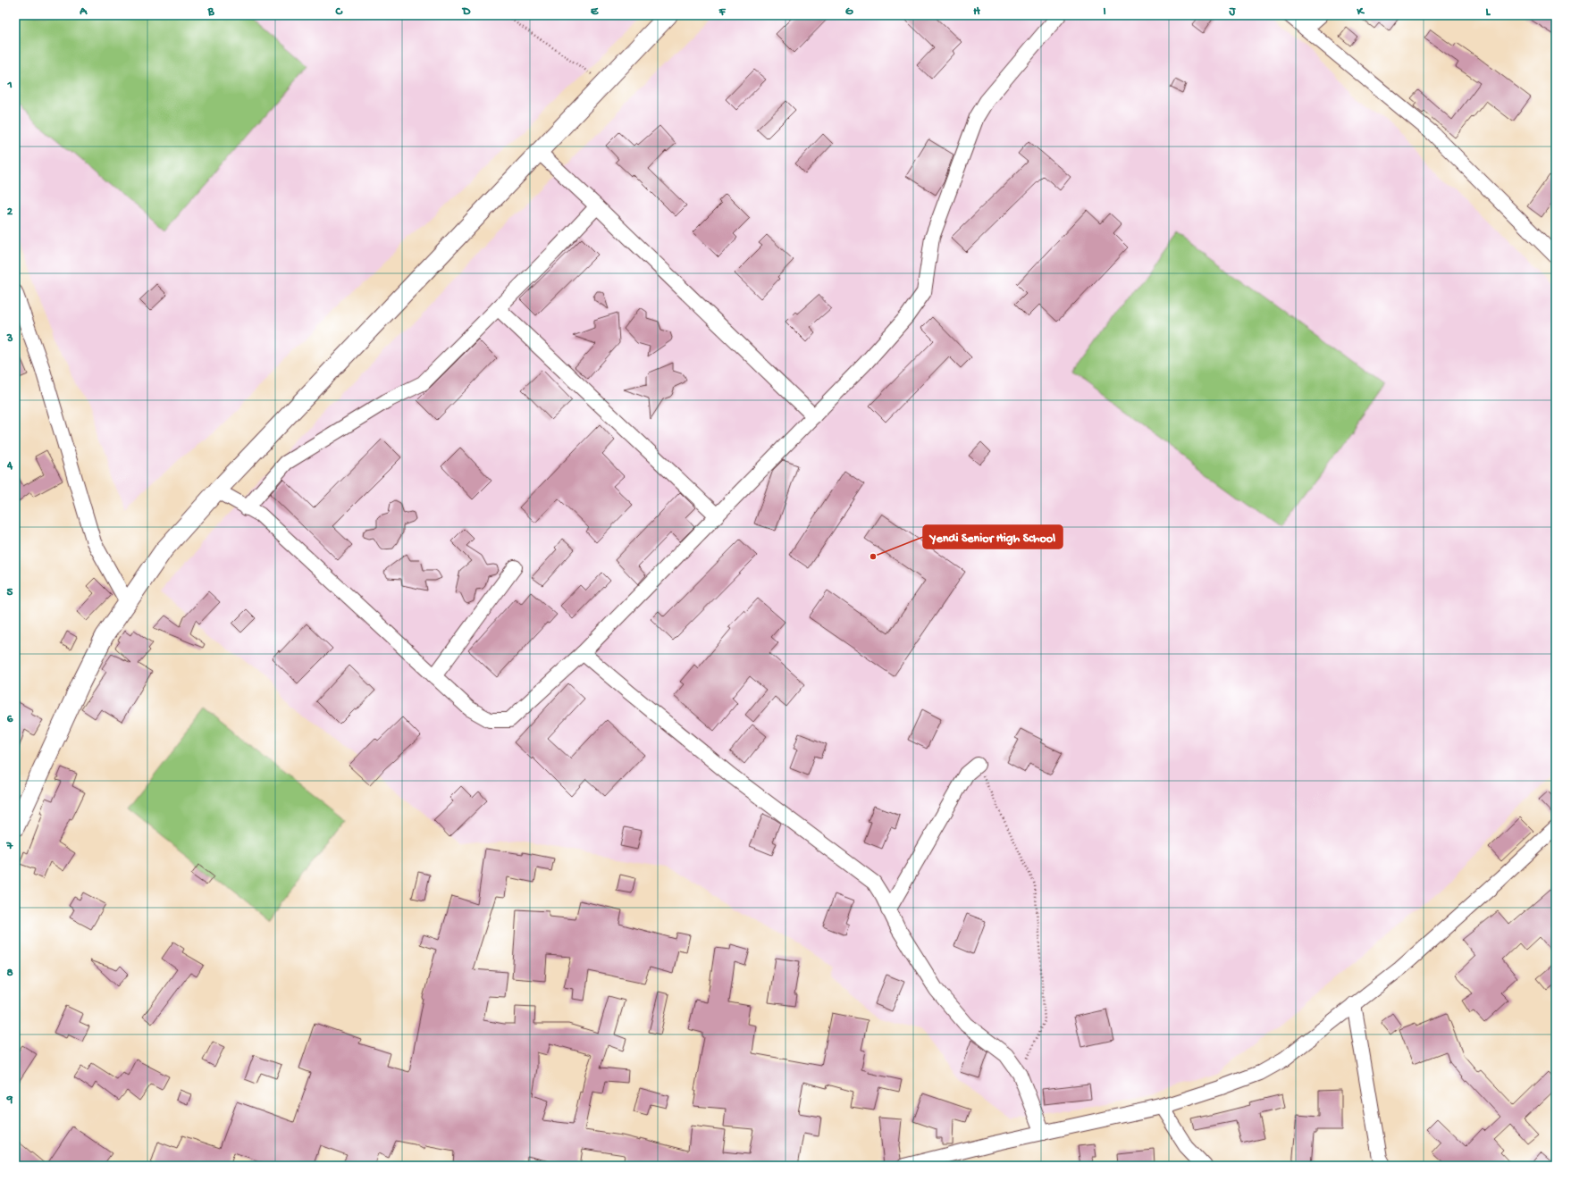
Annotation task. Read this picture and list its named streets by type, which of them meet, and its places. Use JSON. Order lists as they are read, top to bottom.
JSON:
{
  "places": ["Yendi Senior High School"],
  "grid": {
    "columns": [
      "A",
      "B",
      "C",
      "D",
      "E",
      "F",
      "G",
      "H",
      "I",
      "J",
      "K",
      "L"
    ],
    "rows": [
      "1",
      "2",
      "3",
      "4",
      "5",
      "6",
      "7",
      "8",
      "9"
    ]
  }
}
